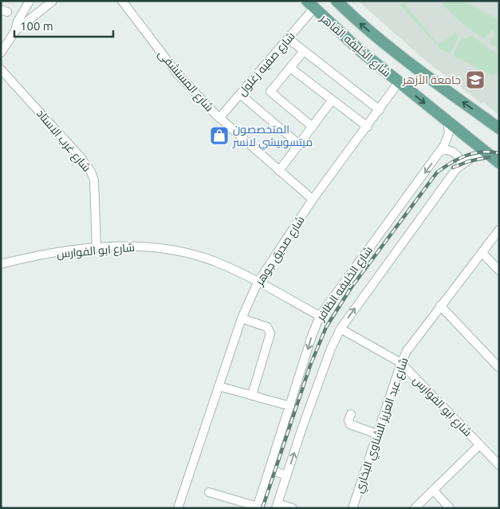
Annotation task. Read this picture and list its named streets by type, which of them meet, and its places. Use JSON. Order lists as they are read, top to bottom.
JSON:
{
  "streets": {
    "main road": ["شارع الخليفه القاهر"],
    "street": [
      "شارع صفيه زغلول",
      "شارع المستشفى",
      "شارع غرب الاستاد",
      "شارع ابو الفوارس",
      "شارع صديق جوهر",
      "شارع الخليفه الظافر",
      "شارع عبد العزيز الشناوي البخاري"
    ]
  },
  "crossings": [
    ["شارع الخليفه القاهر", "شارع صفيه زغلول"],
    ["شارع الخليفه القاهر", "شارع صديق جوهر"],
    ["شارع الخليفه القاهر", "شارع الخليفه الظافر"],
    ["شارع صفيه زغلول", "شارع المستشفى"],
    ["شارع المستشفى", "شارع صديق جوهر"],
    ["شارع غرب الاستاد", "شارع ابو الفوارس"],
    ["شارع ابو الفوارس", "شارع صديق جوهر"],
    ["شارع ابو الفوارس", "شارع الخليفه الظافر"],
    ["شارع ابو الفوارس", "شارع عبد العزيز الشناوي البخاري"]
  ],
  "places": {
    "school or university": ["جامعة الأزهر"],
    "shop": ["المتخصصون ميتسوبيشي لانسر"]
  },
  "scale_bar": "100 m"
}
